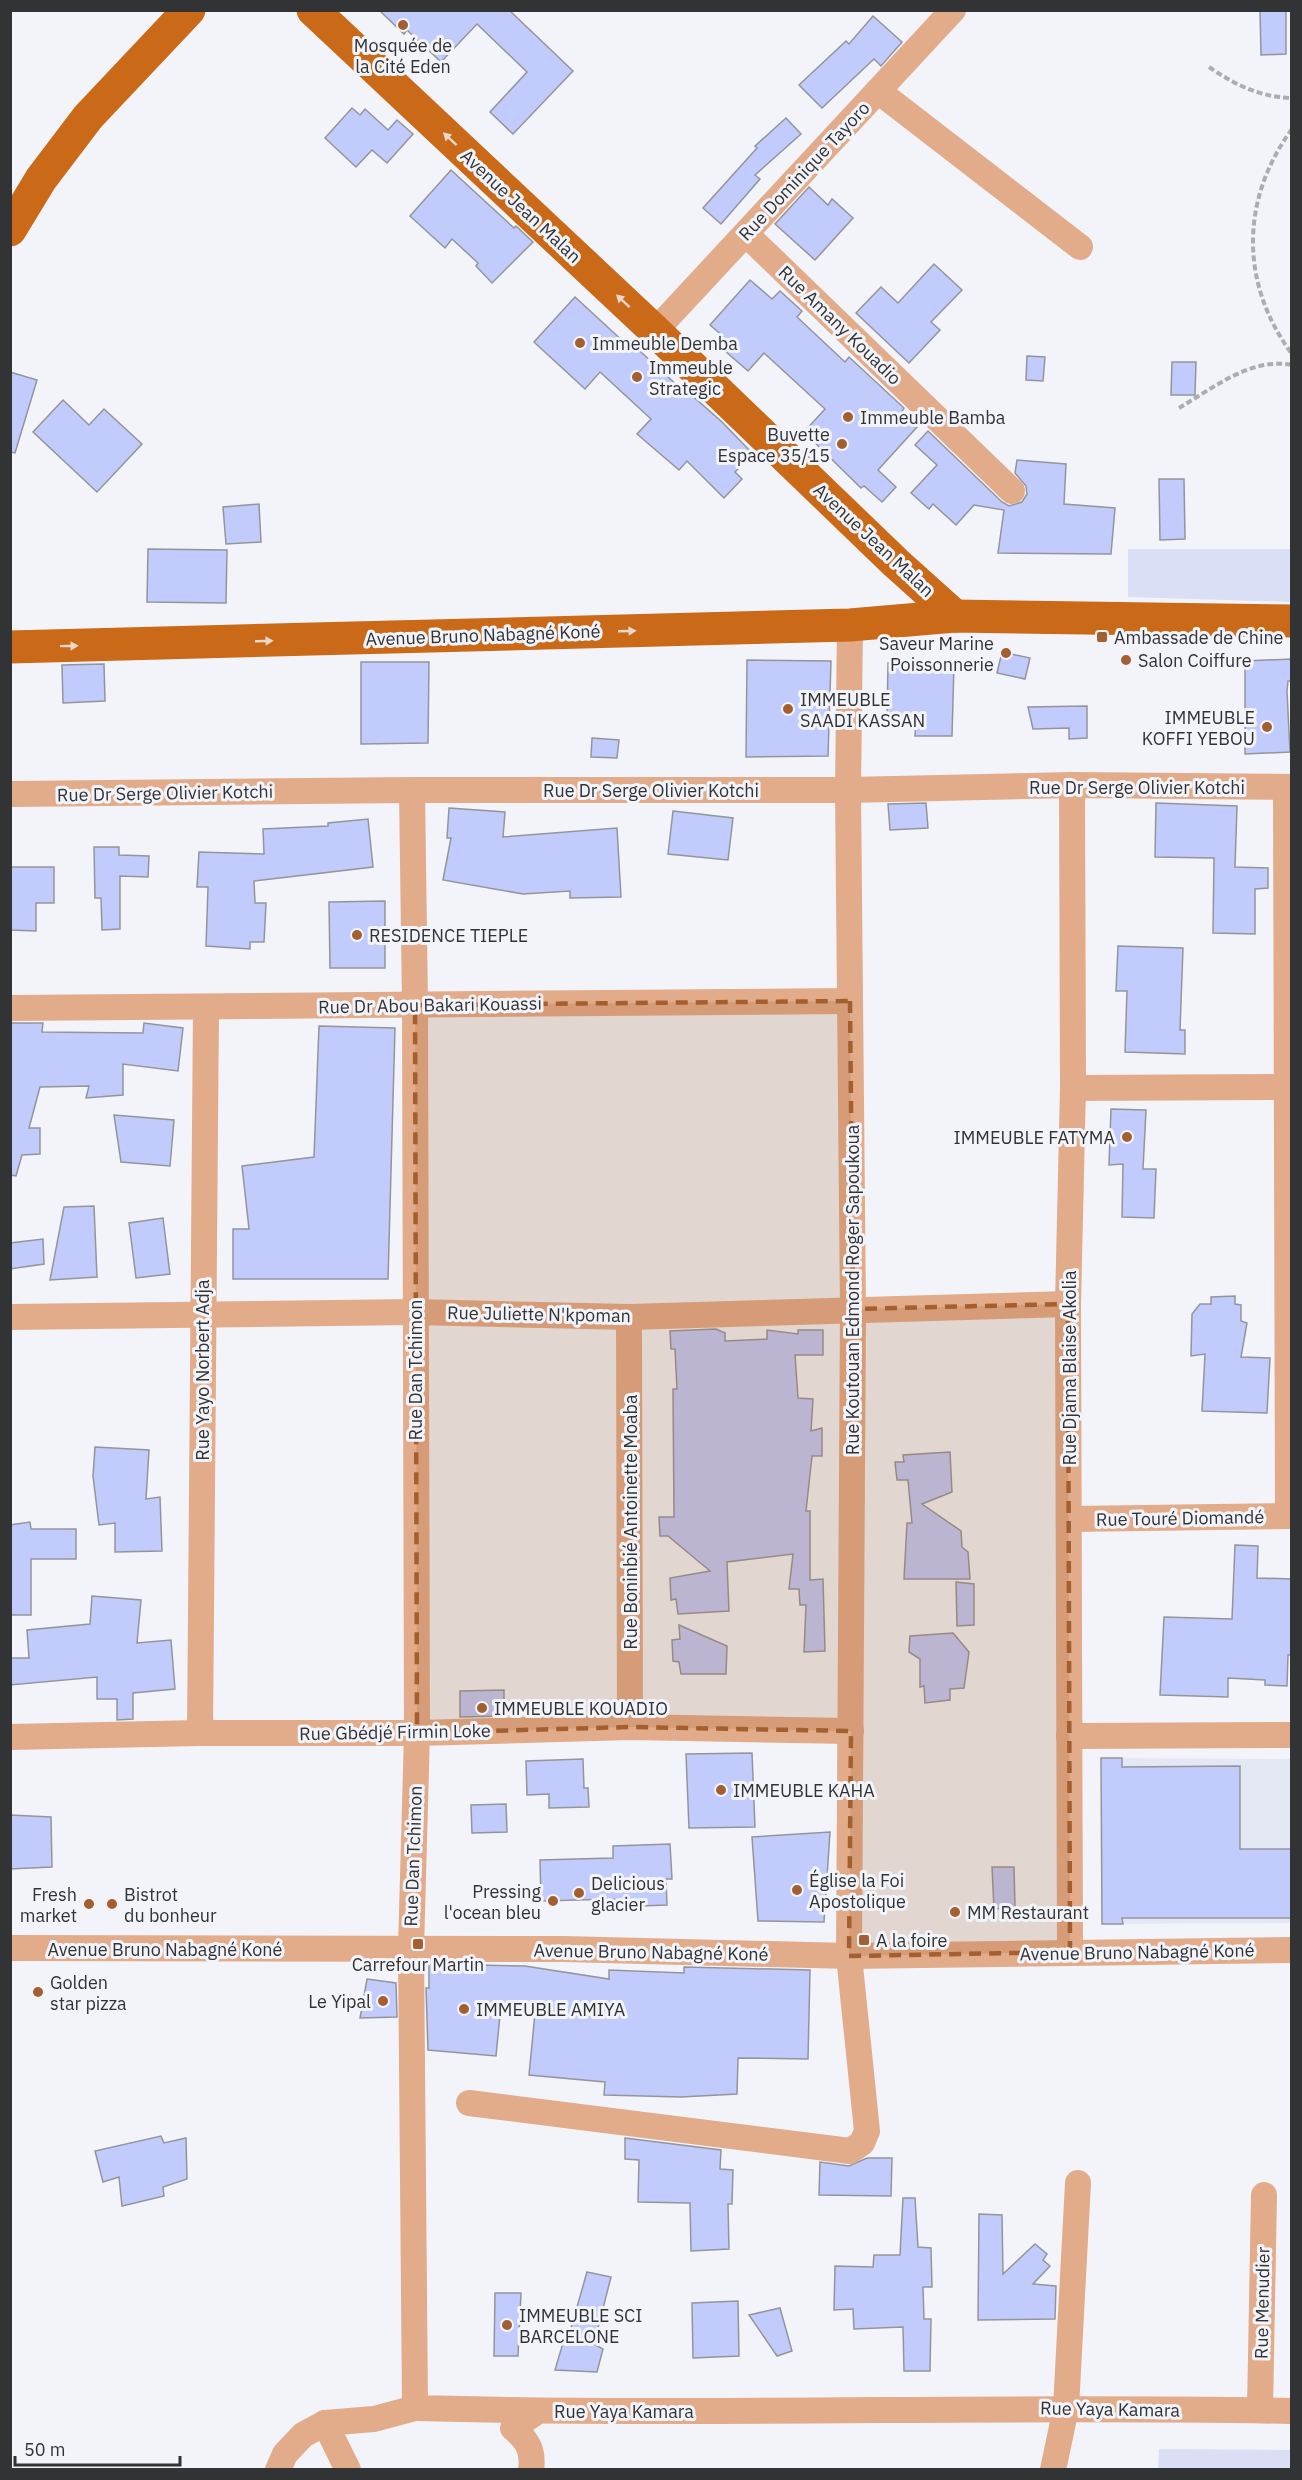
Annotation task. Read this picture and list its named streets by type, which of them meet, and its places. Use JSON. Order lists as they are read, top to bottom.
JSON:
{
  "streets": {
    "main road": ["Avenue Jean Malan", "Avenue Bruno Nabagné Koné"],
    "street": [
      "Rue Dominique Tayoro",
      "Rue Amany Kouadio",
      "Rue Dr Serge Olivier Kotchi",
      "Rue Dr Abou Bakari Kouassi",
      "Rue Koutouan Edmond Roger Sapoukoua",
      "Rue Juliette N'kpoman",
      "Rue Djama Blaise Akolia",
      "Rue Yayo Norbert Adja",
      "Rue Dan Tchimon",
      "Rue Touré Diomandé",
      "Rue Boninbié Antoinette Moaba",
      "Rue Gbédjé Firmin Loke",
      "Rue Menudier",
      "Rue Yaya Kamara"
    ]
  },
  "crossings": [
    ["Rue Dominique Tayoro", "Avenue Jean Malan"],
    ["Rue Dominique Tayoro", "Rue Amany Kouadio"],
    ["Avenue Jean Malan", "Avenue Bruno Nabagné Koné"],
    ["Avenue Bruno Nabagné Koné", "Rue Koutouan Edmond Roger Sapoukoua"],
    ["Avenue Bruno Nabagné Koné", "Rue Djama Blaise Akolia"],
    ["Avenue Bruno Nabagné Koné", "Rue Dan Tchimon"],
    ["Rue Dr Serge Olivier Kotchi", "Rue Koutouan Edmond Roger Sapoukoua"],
    ["Rue Dr Serge Olivier Kotchi", "Rue Djama Blaise Akolia"],
    ["Rue Dr Serge Olivier Kotchi", "Rue Dan Tchimon"],
    ["Rue Dr Abou Bakari Kouassi", "Rue Koutouan Edmond Roger Sapoukoua"],
    ["Rue Dr Abou Bakari Kouassi", "Rue Yayo Norbert Adja"],
    ["Rue Dr Abou Bakari Kouassi", "Rue Dan Tchimon"],
    ["Rue Koutouan Edmond Roger Sapoukoua", "Rue Juliette N'kpoman"],
    ["Rue Koutouan Edmond Roger Sapoukoua", "Rue Gbédjé Firmin Loke"],
    ["Rue Juliette N'kpoman", "Rue Djama Blaise Akolia"],
    ["Rue Juliette N'kpoman", "Rue Yayo Norbert Adja"],
    ["Rue Juliette N'kpoman", "Rue Dan Tchimon"],
    ["Rue Juliette N'kpoman", "Rue Boninbié Antoinette Moaba"],
    ["Rue Djama Blaise Akolia", "Rue Touré Diomandé"],
    ["Rue Yayo Norbert Adja", "Rue Gbédjé Firmin Loke"],
    ["Rue Dan Tchimon", "Rue Gbédjé Firmin Loke"],
    ["Rue Boninbié Antoinette Moaba", "Rue Gbédjé Firmin Loke"],
    ["Rue Menudier", "Rue Yaya Kamara"]
  ],
  "one_way": ["Avenue Jean Malan", "Avenue Bruno Nabagné Koné"],
  "places": {
    "other": [
      "Mosquée de la Cité Eden",
      "Immeuble Demba",
      "Immeuble Strategic",
      "Immeuble Bamba",
      "Buvette Espace 35/15",
      "Saveur Marine Poissonnerie",
      "Salon Coiffure",
      "IMMEUBLE SAADI KASSAN",
      "IMMEUBLE KOFFI YEBOU",
      "RESIDENCE TIEPLE",
      "IMMEUBLE FATYMA",
      "IMMEUBLE KOUADIO",
      "IMMEUBLE KAHA",
      "Église la Foi Apostolique",
      "Delicious glacier",
      "Pressing l'ocean bleu",
      "Fresh market",
      "Bistrot du bonheur",
      "MM Restaurant",
      "Golden star pizza",
      "Le Yipal",
      "IMMEUBLE AMIYA",
      "IMMEUBLE SCI BARCELONE"
    ],
    "transit": ["Ambassade de Chine", "A la foire", "Carrefour Martin"]
  },
  "scale_bar": "50 m"
}
